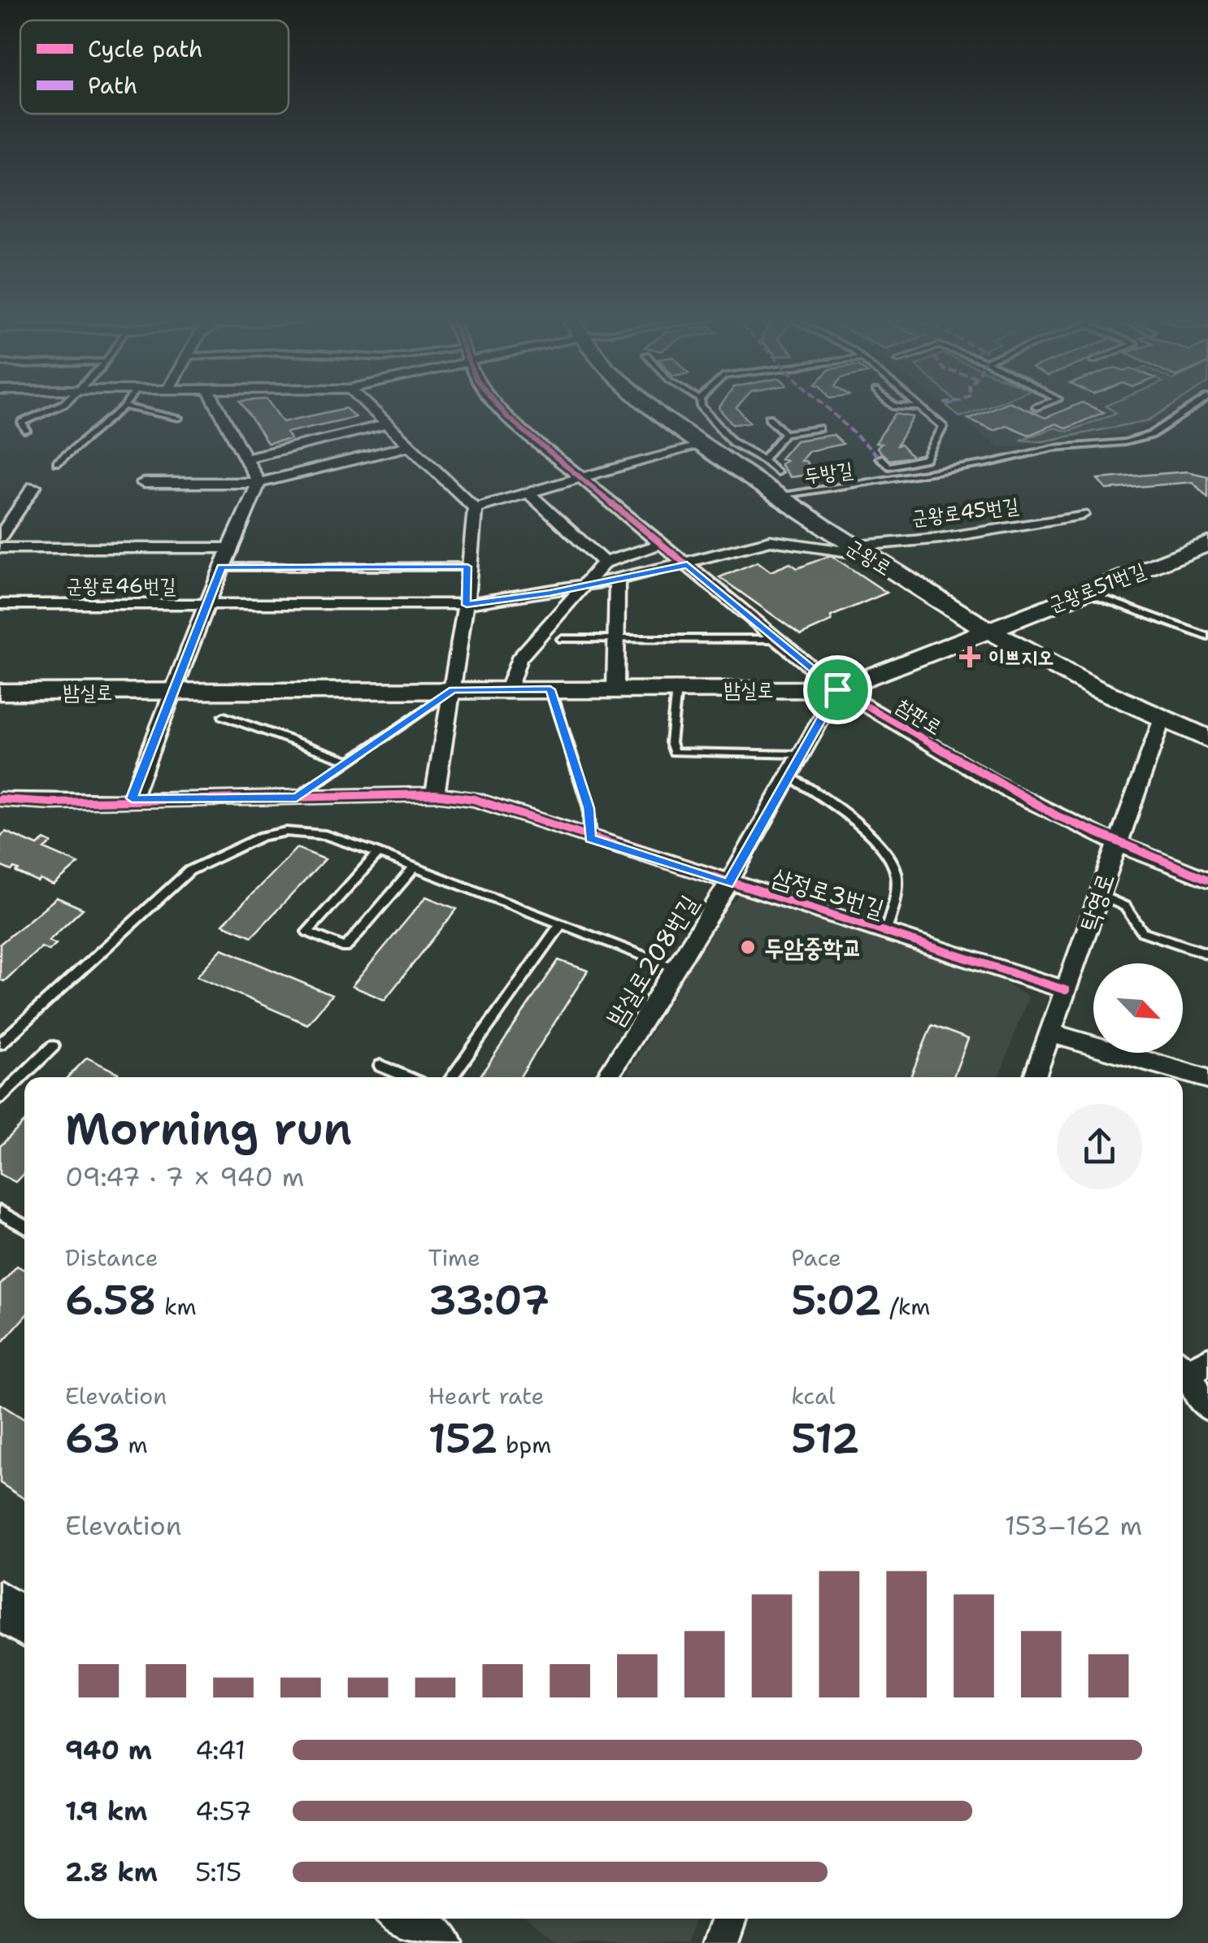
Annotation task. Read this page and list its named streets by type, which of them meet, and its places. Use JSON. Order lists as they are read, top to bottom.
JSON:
{
  "streets": {
    "main road": ["군왕로", "군왕로51번길", "밤실로"],
    "street": [
      "군왕로45번길",
      "군왕로46번길",
      "참판로",
      "삼정로3번길",
      "탁영로",
      "밤실로208번길"
    ],
    "lane": ["두방길"]
  },
  "crossings": [
    ["두방길", "군왕로"],
    ["군왕로45번길", "군왕로"],
    ["군왕로45번길", "군왕로46번길"],
    ["군왕로", "군왕로46번길"],
    ["군왕로", "군왕로51번길"],
    ["군왕로", "밤실로"],
    ["군왕로", "탁영로"],
    ["군왕로46번길", "참판로"],
    ["군왕로51번길", "밤실로"],
    ["밤실로", "참판로"],
    ["밤실로", "밤실로208번길"],
    ["참판로", "탁영로"],
    ["참판로", "밤실로208번길"],
    ["삼정로3번길", "탁영로"],
    ["삼정로3번길", "밤실로208번길"]
  ],
  "places": {
    "health": ["이쁘지오"],
    "other": ["두암중학교"]
  },
  "legend": ["Cycle path", "Path"],
  "north": "bottom right",
  "page": {
    "heading": ["Morning run", "09:47 · 7 × 940 m"],
    "stats": [
      ["Distance", "6.58 km"],
      ["Time", "33:07"],
      ["Pace", "5:02 /km"],
      ["Elevation", "63 m"],
      ["Heart rate", "152 bpm"],
      ["kcal", "512"]
    ],
    "chart": ["Elevation", "153–162 m"],
    "list": [
      {
        "name": "940 m",
        "note": "4:41"
      },
      {
        "name": "1.9 km",
        "note": "4:57"
      },
      {
        "name": "2.8 km",
        "note": "5:15"
      }
    ]
  }
}
